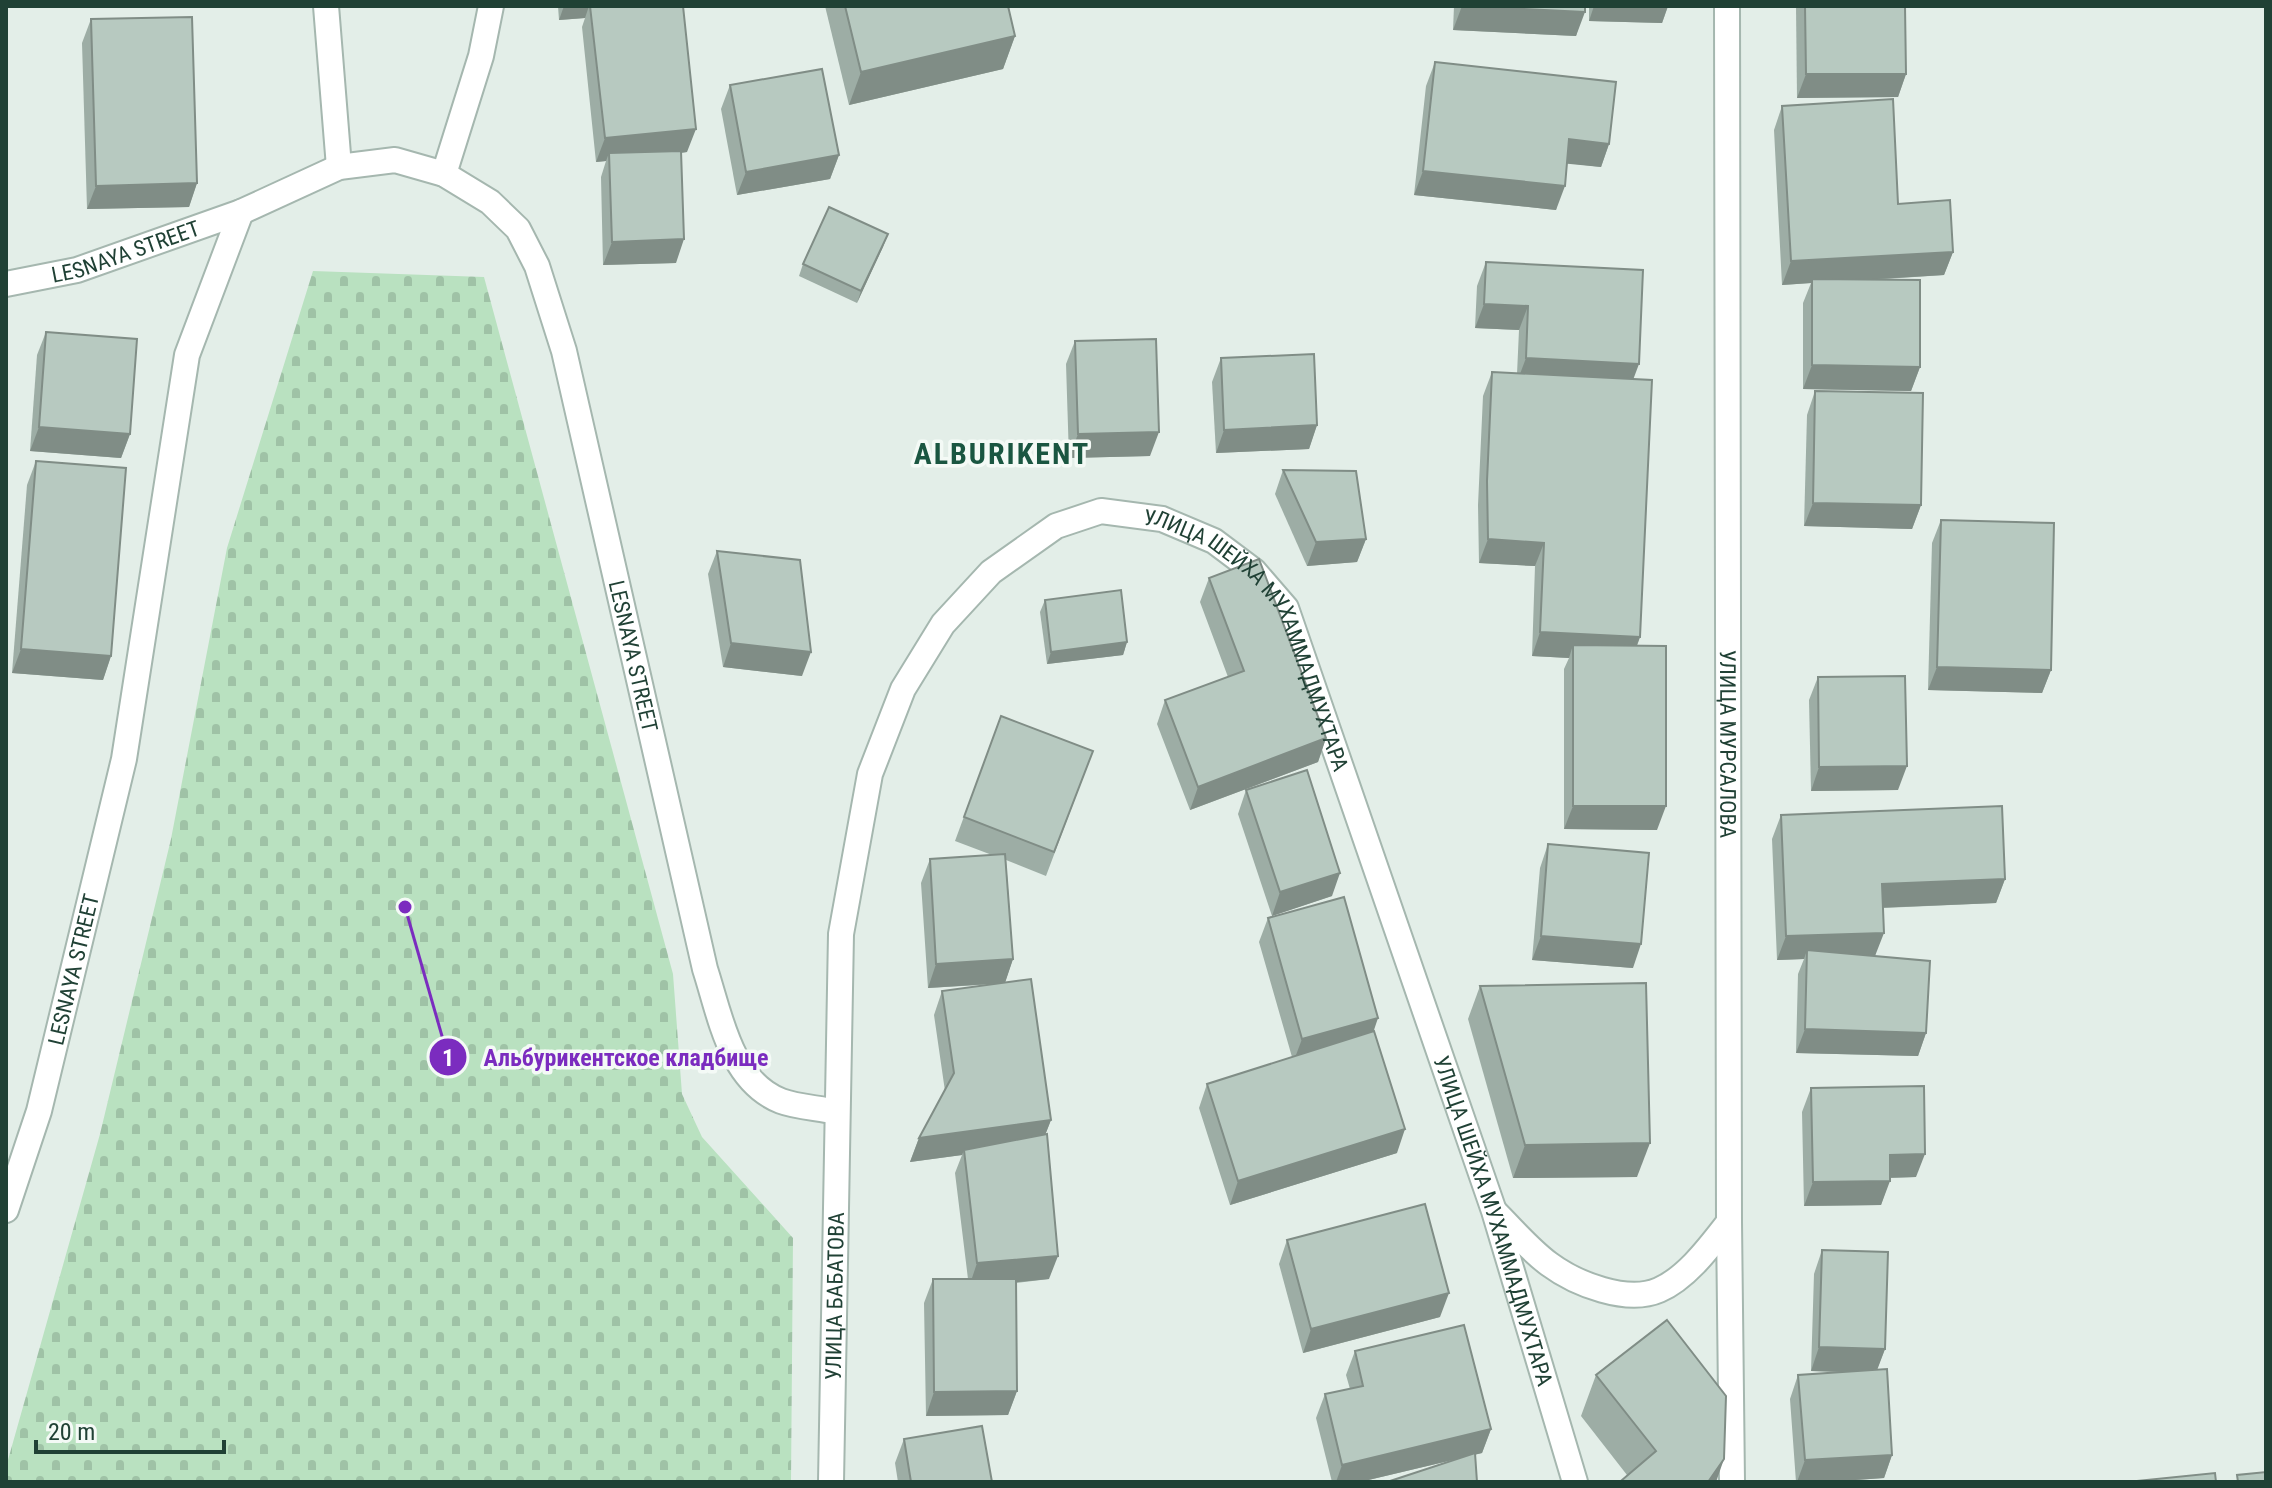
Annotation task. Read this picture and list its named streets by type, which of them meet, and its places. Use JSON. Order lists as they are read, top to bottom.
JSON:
{
  "streets": {
    "street": [
      "LESNAYA STREET",
      "УЛИЦА ШЕЙХА МУХАММАДМУХТАРА",
      "УЛИЦА МУРСАЛОВА",
      "УЛИЦА БАБАТОВА"
    ]
  },
  "crossings": [
    ["LESNAYA STREET", "УЛИЦА ШЕЙХА МУХАММАДМУХТАРА"],
    ["LESNAYA STREET", "УЛИЦА БАБАТОВА"],
    ["УЛИЦА ШЕЙХА МУХАММАДМУХТАРА", "УЛИЦА БАБАТОВА"]
  ],
  "districts": ["ALBURIKENT"],
  "places": ["Альбурикентское кладбище"],
  "scale_bar": "20 m"
}
